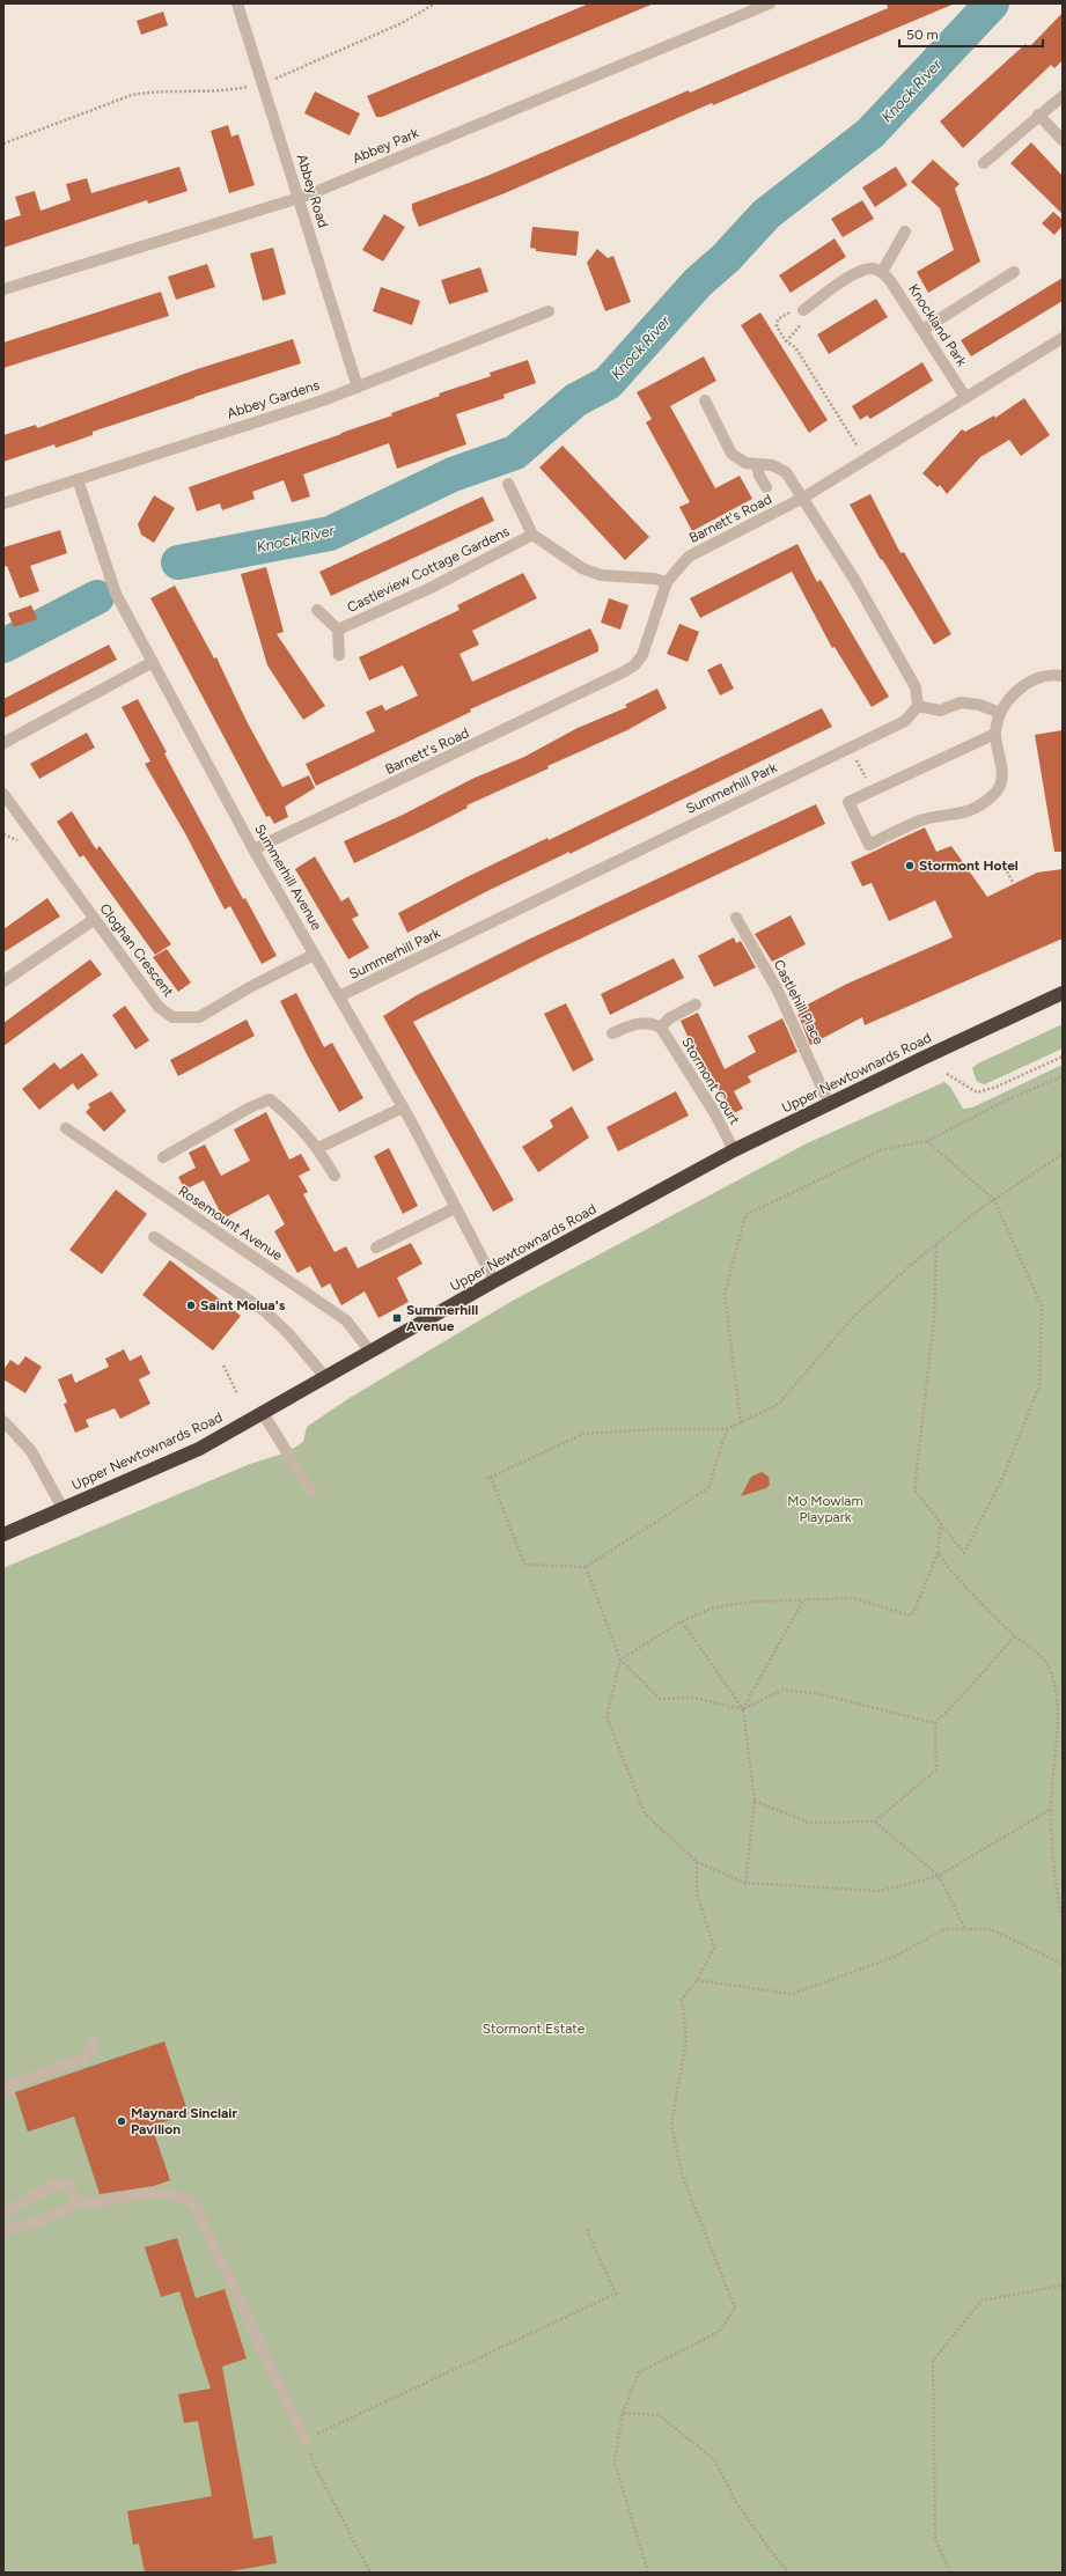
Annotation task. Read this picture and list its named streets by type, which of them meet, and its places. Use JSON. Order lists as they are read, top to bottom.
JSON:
{
  "streets": {
    "highway": ["Upper Newtownards Road"],
    "street": [
      "Abbey Park",
      "Abbey Road",
      "Knockland Park",
      "Abbey Gardens",
      "Barnett's Road",
      "Castleview Cottage Gardens",
      "Summerhill Park",
      "Summerhill Avenue",
      "Cloghan Crescent",
      "Castlehill Place",
      "Stormont Court",
      "Rosemount Avenue"
    ]
  },
  "crossings": [
    ["Abbey Park", "Abbey Road"],
    ["Abbey Road", "Abbey Gardens"],
    ["Knockland Park", "Barnett's Road"],
    ["Abbey Gardens", "Summerhill Avenue"],
    ["Barnett's Road", "Castleview Cottage Gardens"],
    ["Barnett's Road", "Summerhill Avenue"],
    ["Summerhill Park", "Summerhill Avenue"],
    ["Summerhill Avenue", "Cloghan Crescent"],
    ["Summerhill Avenue", "Upper Newtownards Road"],
    ["Castlehill Place", "Upper Newtownards Road"],
    ["Upper Newtownards Road", "Stormont Court"],
    ["Upper Newtownards Road", "Rosemount Avenue"]
  ],
  "water": ["Knock River"],
  "parks": ["Mo Mowlam Playpark", "Stormont Estate"],
  "places": {
    "other": ["Stormont Hotel", "Saint Molua's", "Maynard Sinclair Pavilion"],
    "transit": ["Summerhill Avenue"]
  },
  "scale_bar": "50 m"
}
